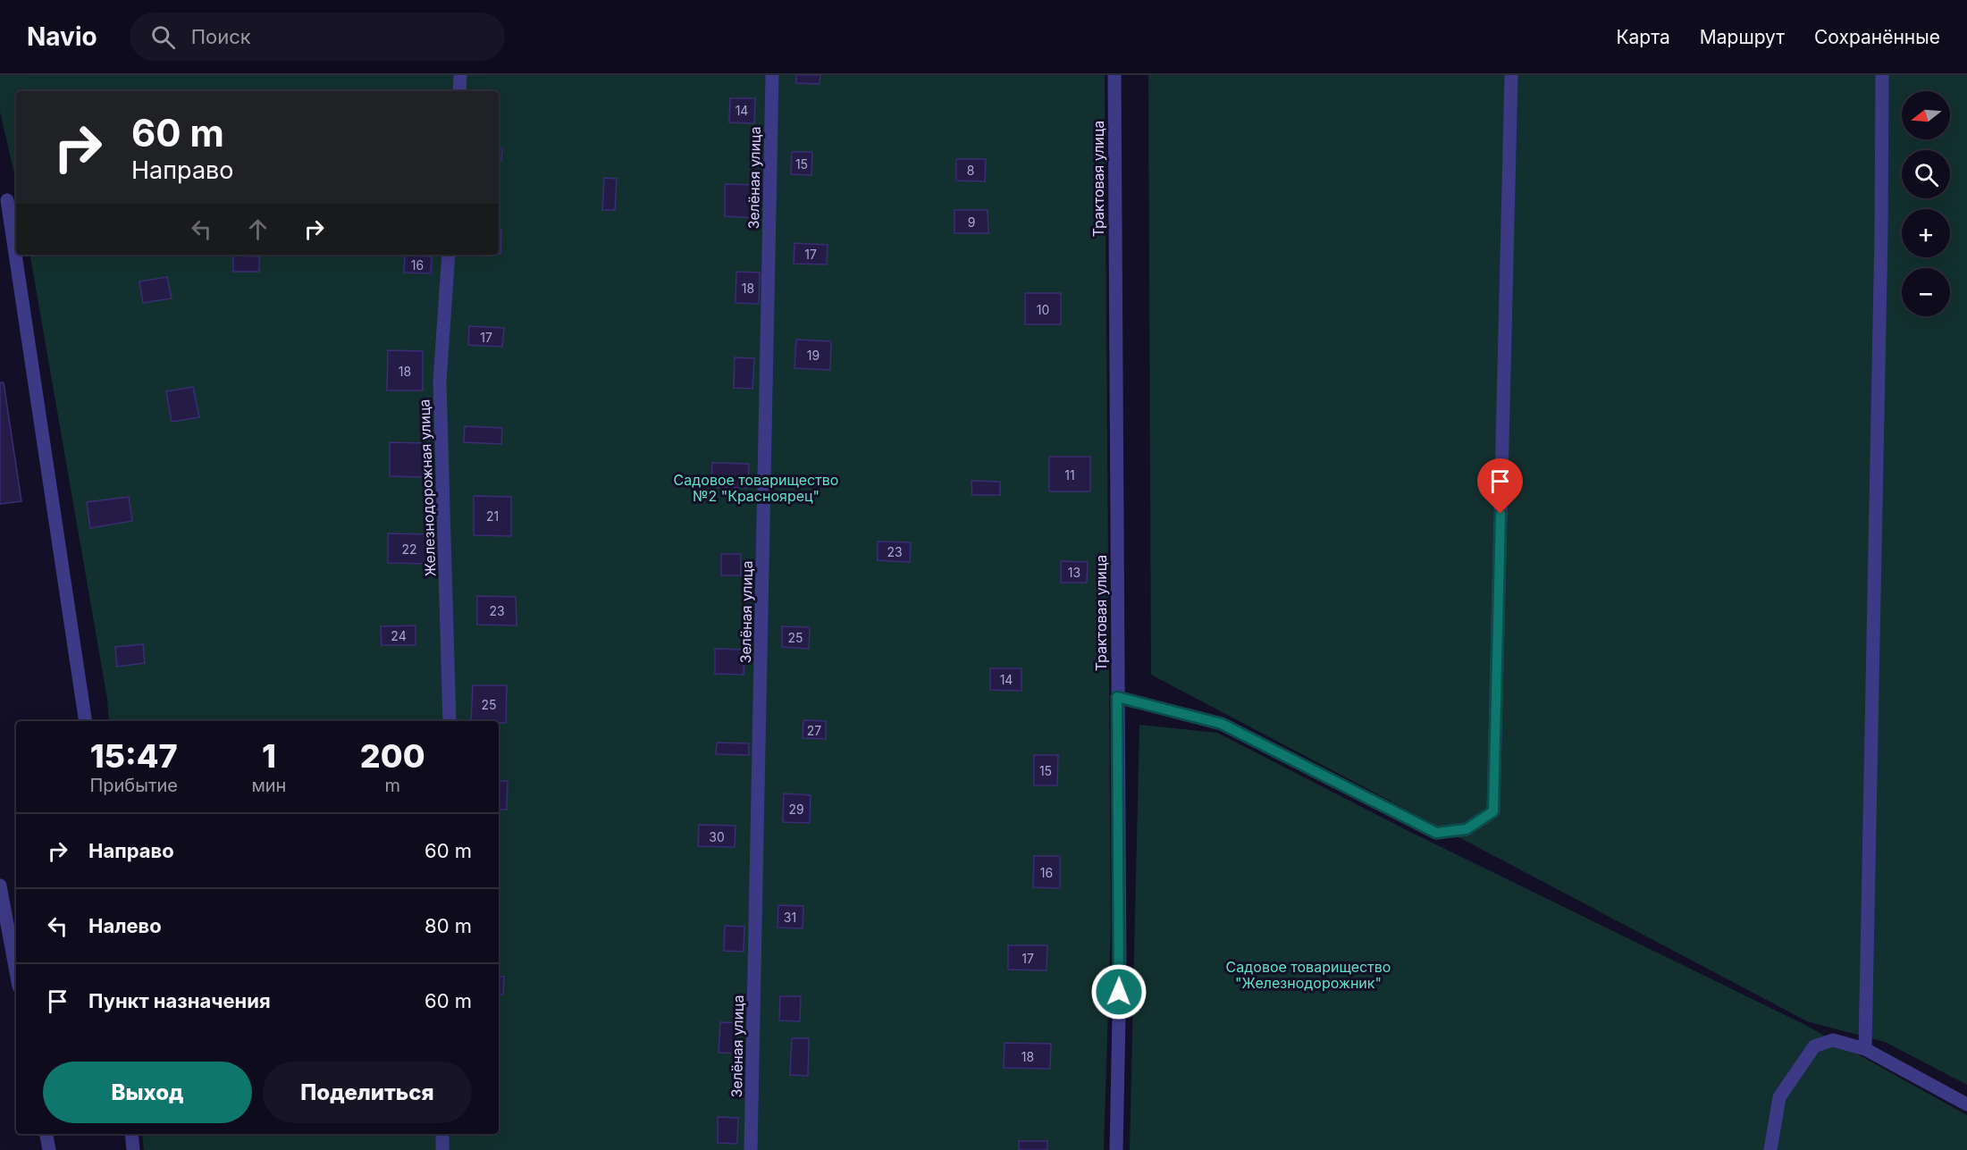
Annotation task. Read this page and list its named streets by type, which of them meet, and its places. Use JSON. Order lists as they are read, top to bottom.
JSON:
{
  "streets": {
    "street": ["Зелёная улица", "Трактовая улица", "Железнодорожная улица"]
  },
  "parks": ["Садовое товарищество №2 \"Красноярец\"", "Садовое товарищество \"Железнодорожник\""],
  "house_numbers": [
    "14",
    "15",
    "8",
    "9",
    "17",
    "16",
    "18",
    "10",
    "17",
    "19",
    "18",
    "11",
    "21",
    "22",
    "23",
    "13",
    "23",
    "24",
    "25",
    "14",
    "25",
    "27",
    "15",
    "29",
    "30",
    "16",
    "31",
    "17",
    "18"
  ],
  "north": "left",
  "page": {
    "header": "Navio",
    "search": "Поиск",
    "nav": ["Карта", "Маршрут", "Сохранённые"],
    "map_buttons": ["+", "−"],
    "turn": ["60 m", "Направо"],
    "eta": [
      "15:47",
      "Прибытие",
      "1",
      "мин",
      "200",
      "m"
    ],
    "list": [
      {
        "name": "Направо",
        "value": "60 m"
      },
      {
        "name": "Налево",
        "value": "80 m"
      },
      {
        "name": "Пункт назначения",
        "value": "60 m"
      }
    ],
    "buttons": ["Выход", "Поделиться"]
  }
}
